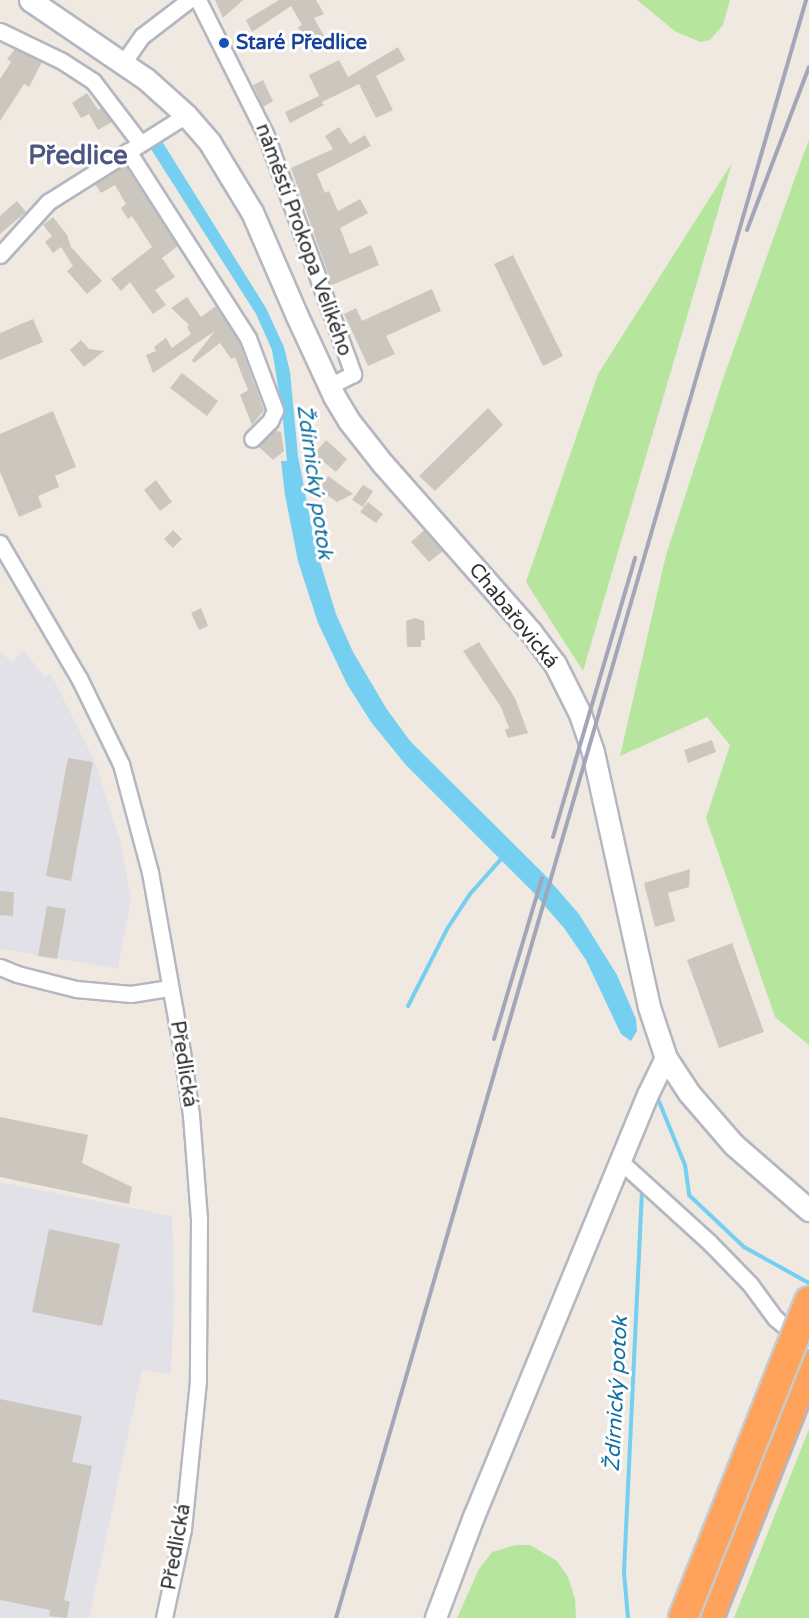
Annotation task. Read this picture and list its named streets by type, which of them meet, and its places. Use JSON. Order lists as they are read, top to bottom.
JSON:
{
  "streets": {
    "main road": ["náměstí Prokopa Velikého", "Chabařovická"],
    "street": ["Předlická"]
  },
  "crossings": [
    ["náměstí Prokopa Velikého", "Chabařovická"]
  ],
  "districts": ["Předlice"],
  "water": ["Ždírnický potok"],
  "places": ["Staré Předlice"]
}
